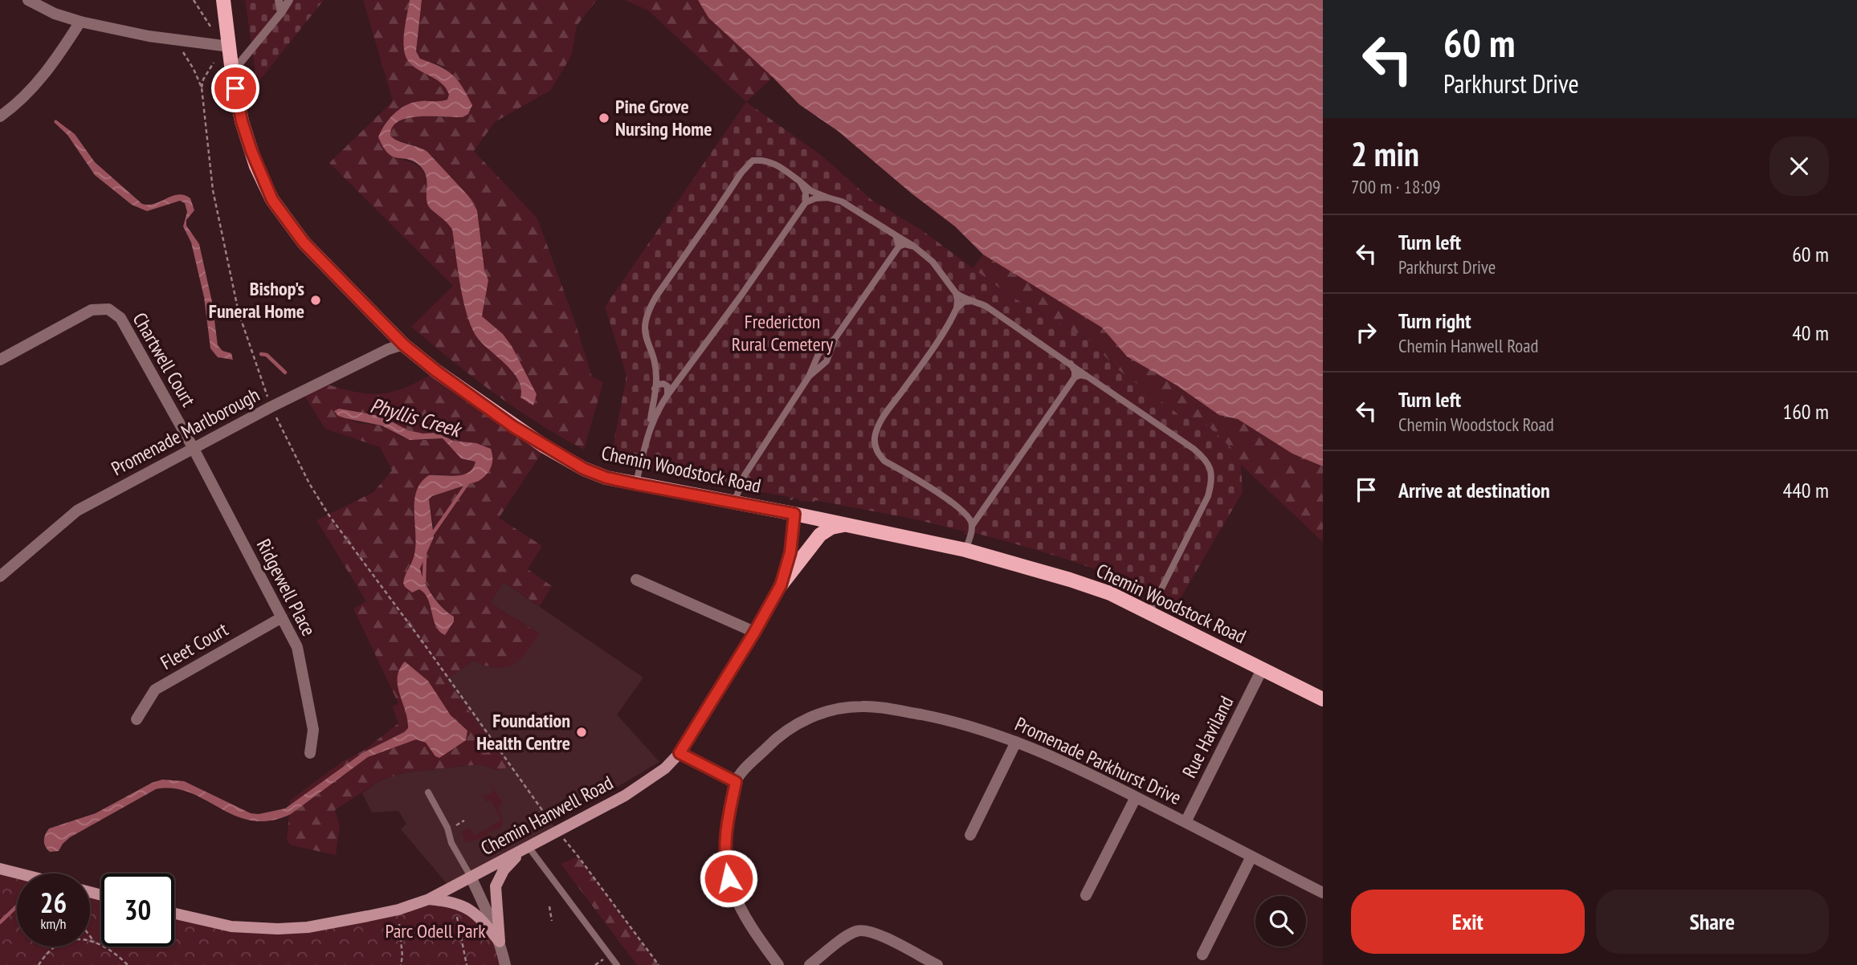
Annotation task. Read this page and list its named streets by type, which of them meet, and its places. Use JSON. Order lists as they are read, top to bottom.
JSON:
{
  "streets": {
    "main road": ["Chemin Woodstock Road", "Chemin Hanwell Road"],
    "street": [
      "Chartwell Court",
      "Promenade Marlborough",
      "Ridgewell Place",
      "Fleet Court",
      "Rue Haviland",
      "Promenade Parkhurst Drive"
    ]
  },
  "crossings": [
    ["Chartwell Court", "Promenade Marlborough"],
    ["Chartwell Court", "Ridgewell Place"],
    ["Promenade Marlborough", "Chemin Woodstock Road"],
    ["Promenade Marlborough", "Ridgewell Place"],
    ["Chemin Woodstock Road", "Rue Haviland"],
    ["Chemin Woodstock Road", "Chemin Hanwell Road"],
    ["Ridgewell Place", "Fleet Court"],
    ["Rue Haviland", "Promenade Parkhurst Drive"]
  ],
  "water": ["Phyllis Creek"],
  "parks": ["Fredericton Rural Cemetery", "Parc Odell Park"],
  "places": ["Pine Grove Nursing Home", "Bishop's Funeral Home", "Foundation Health Centre"],
  "page": {
    "turn": ["60 m", "Parkhurst Drive"],
    "heading": ["2 min", "700 m · 18:09"],
    "list": [
      {
        "name": "Turn left",
        "note": "Parkhurst Drive",
        "value": "60 m"
      },
      {
        "name": "Turn right",
        "note": "Chemin Hanwell Road",
        "value": "40 m"
      },
      {
        "name": "Turn left",
        "note": "Chemin Woodstock Road",
        "value": "160 m"
      },
      {
        "name": "Arrive at destination",
        "value": "440 m"
      }
    ],
    "speed": "26 km/h",
    "limit": "30",
    "buttons": ["Exit", "Share"]
  }
}
